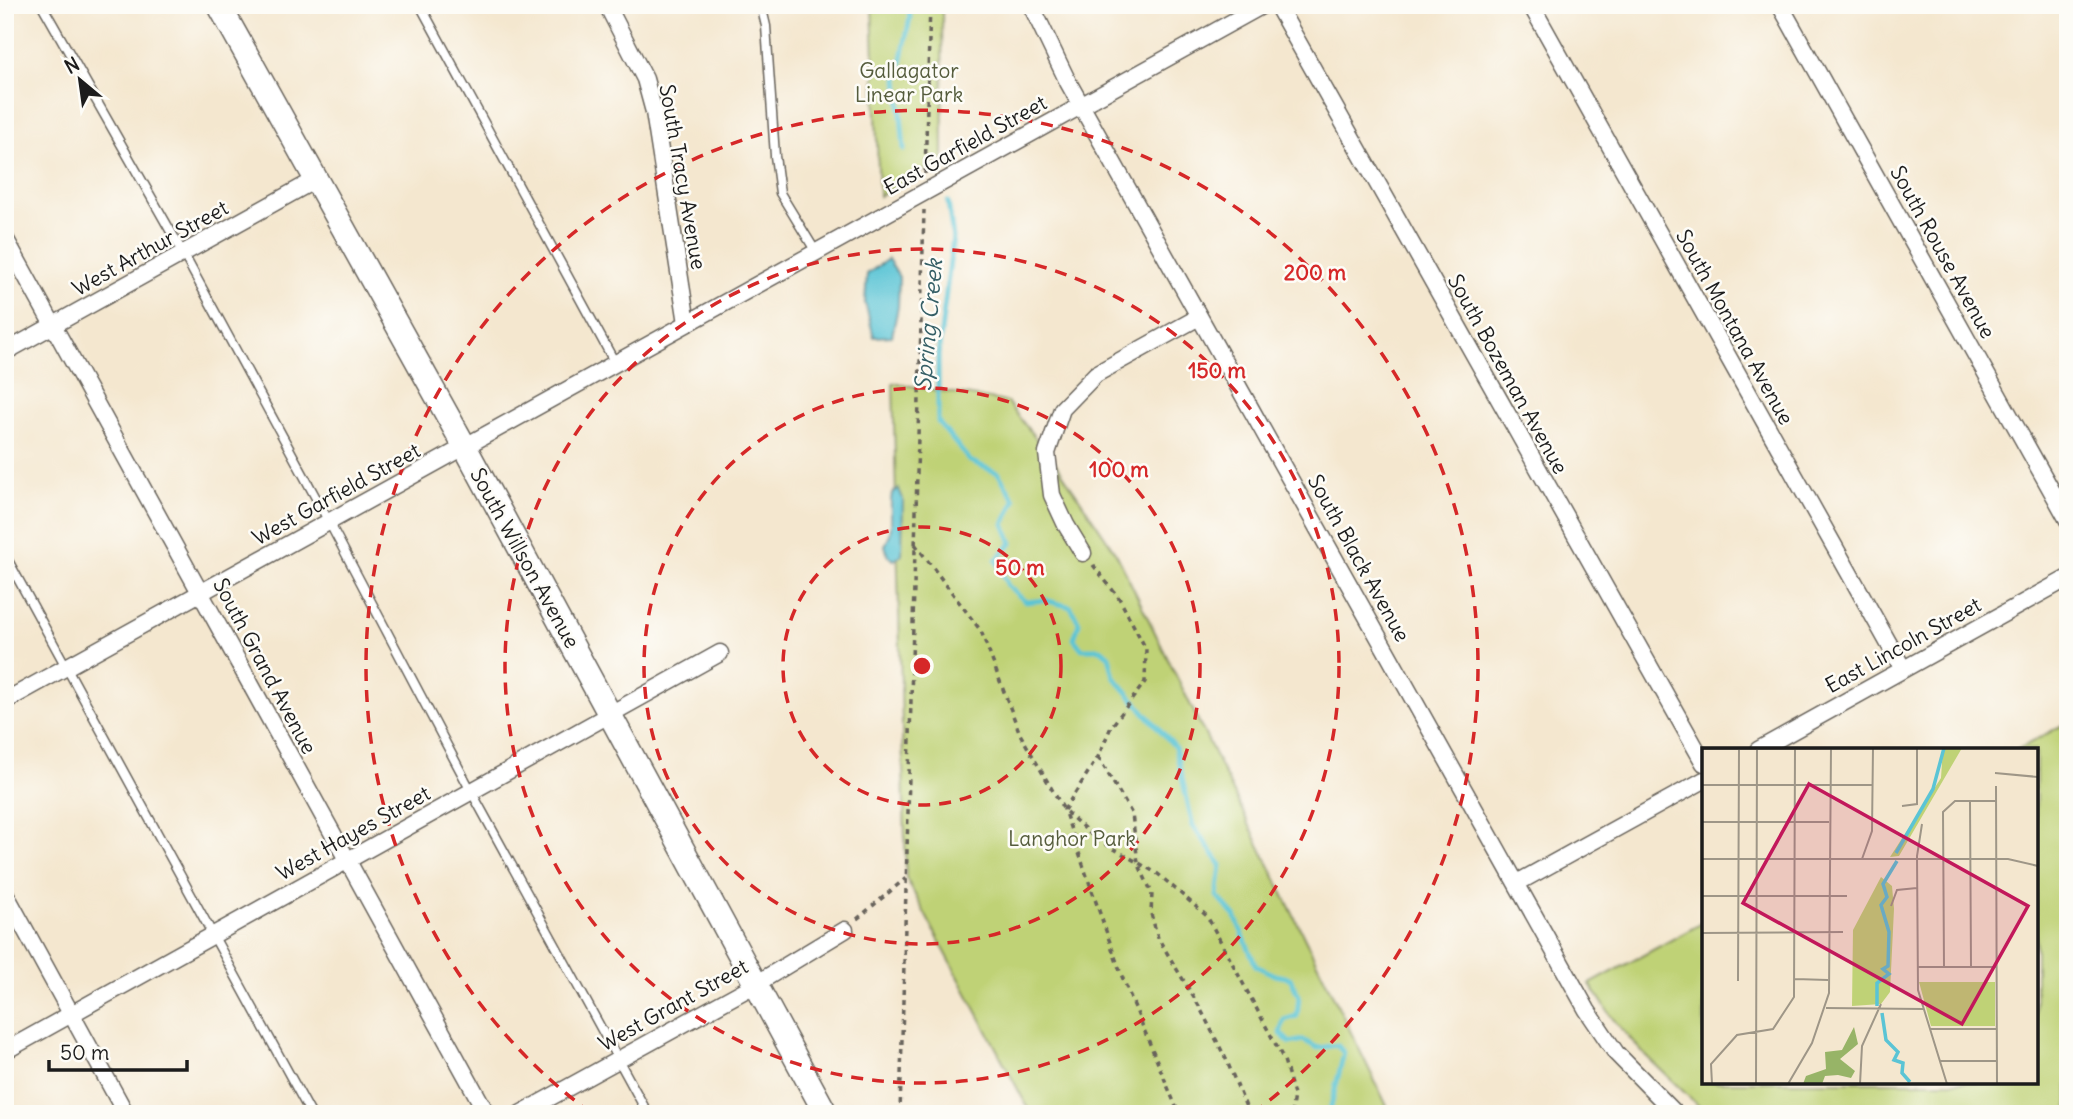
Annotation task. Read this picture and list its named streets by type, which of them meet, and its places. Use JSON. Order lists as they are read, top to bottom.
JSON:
{
  "streets": {
    "main road": ["South Willson Avenue"],
    "street": [
      "East Garfield Street",
      "South Tracy Avenue",
      "West Arthur Street",
      "South Rouse Avenue",
      "South Montana Avenue",
      "South Bozeman Avenue",
      "West Garfield Street",
      "South Black Avenue",
      "East Lincoln Street",
      "South Grand Avenue",
      "West Hayes Street",
      "West Grant Street"
    ]
  },
  "crossings": [
    ["East Garfield Street", "South Tracy Avenue"],
    ["East Garfield Street", "West Garfield Street"],
    ["East Garfield Street", "South Black Avenue"],
    ["South Tracy Avenue", "West Garfield Street"],
    ["West Arthur Street", "South Willson Avenue"],
    ["West Arthur Street", "South Grand Avenue"],
    ["South Montana Avenue", "East Lincoln Street"],
    ["West Garfield Street", "South Willson Avenue"],
    ["West Garfield Street", "South Grand Avenue"],
    ["South Willson Avenue", "West Hayes Street"],
    ["South Willson Avenue", "West Grant Street"],
    ["South Grand Avenue", "West Hayes Street"]
  ],
  "water": ["Spring Creek"],
  "parks": ["Gallagator Linear Park", "Langhor Park"],
  "scale_bar": "50 m",
  "north": "top left",
  "rings": [
    "200 m",
    "150 m",
    "100 m",
    "50 m"
  ]
}
